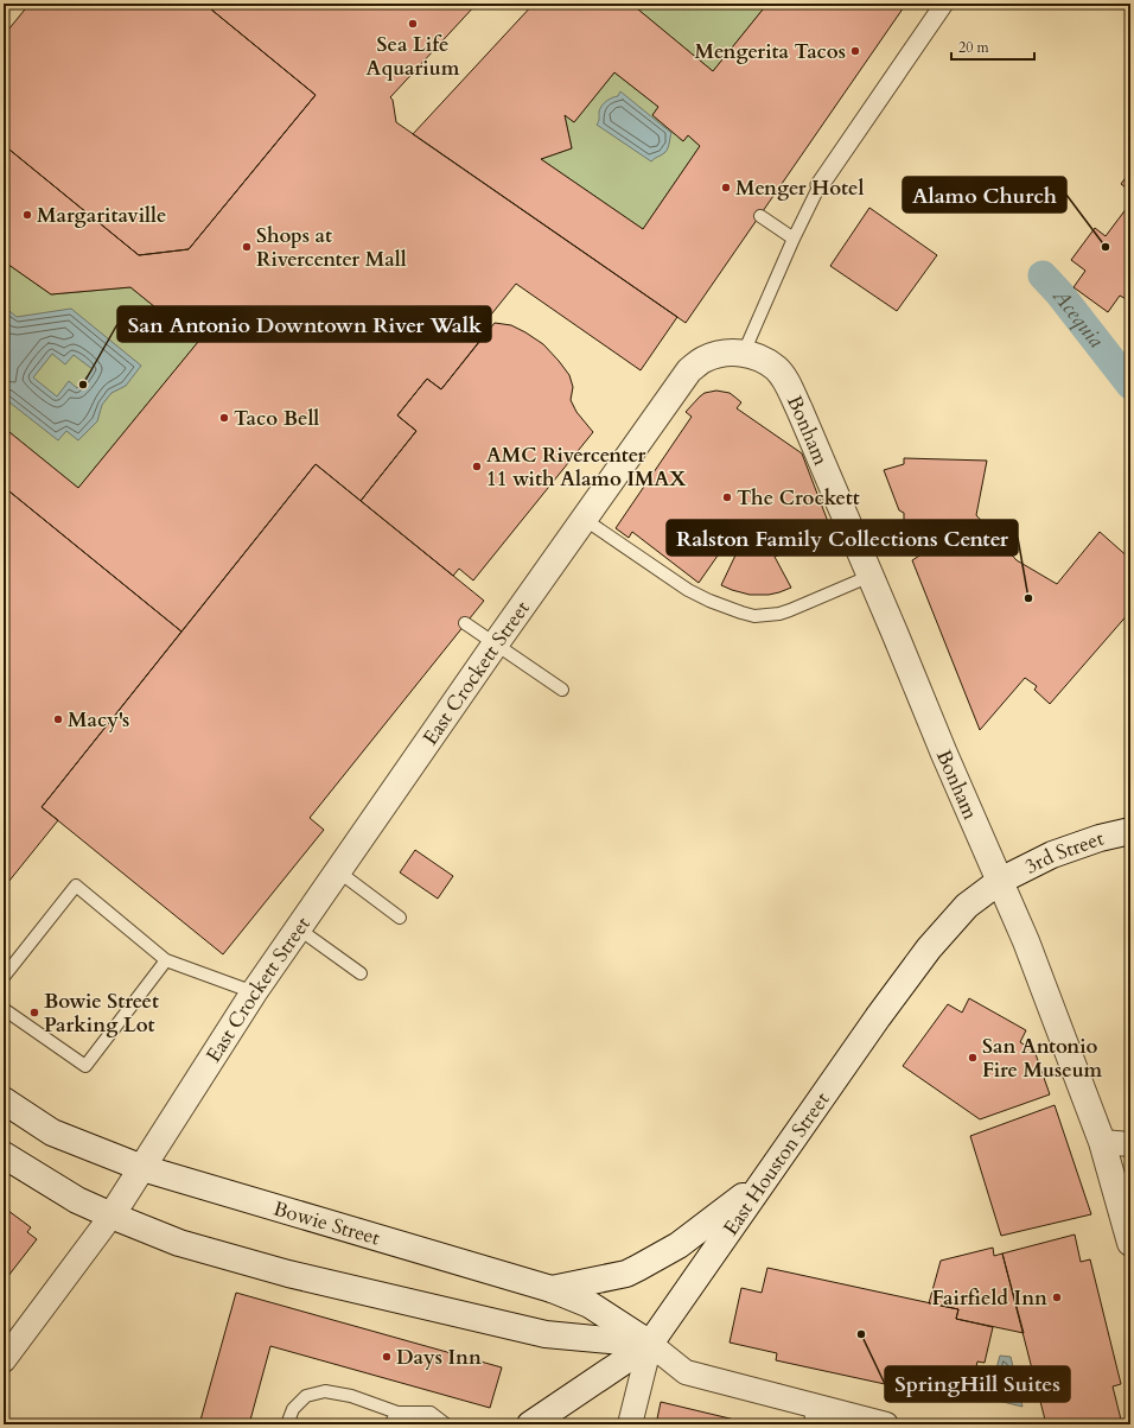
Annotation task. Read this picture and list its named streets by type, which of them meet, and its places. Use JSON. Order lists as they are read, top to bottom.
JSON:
{
  "streets": {
    "main road": [
      "Bonham",
      "East Crockett Street",
      "3rd Street",
      "East Houston Street",
      "Bowie Street"
    ]
  },
  "crossings": [
    ["Bonham", "East Crockett Street"],
    ["Bonham", "3rd Street"],
    ["Bonham", "East Houston Street"],
    ["East Crockett Street", "Bowie Street"],
    ["3rd Street", "East Houston Street"],
    ["East Houston Street", "Bowie Street"]
  ],
  "water": ["Acequia"],
  "places": [
    "Sea Life Aquarium",
    "Mengerita Tacos",
    "Menger Hotel",
    "Margaritaville",
    "Shops at Rivercenter Mall",
    "Alamo Church",
    "San Antonio Downtown River Walk",
    "Taco Bell",
    "AMC Rivercenter 11 with Alamo IMAX",
    "The Crockett",
    "Ralston Family Collections Center",
    "Macy's",
    "Bowie Street Parking Lot",
    "San Antonio Fire Museum",
    "Fairfield Inn",
    "SpringHill Suites",
    "Days Inn"
  ],
  "scale_bar": "20 m"
}
